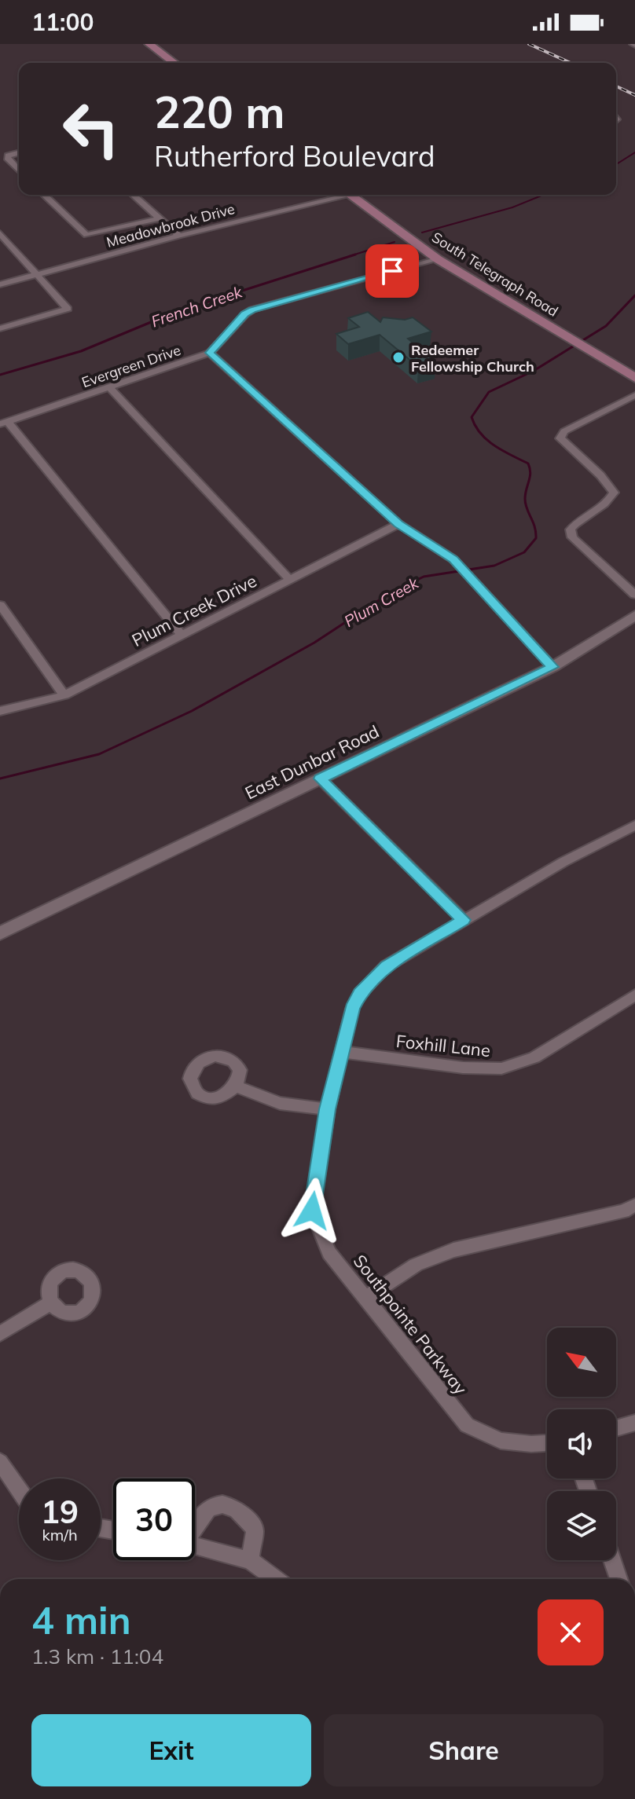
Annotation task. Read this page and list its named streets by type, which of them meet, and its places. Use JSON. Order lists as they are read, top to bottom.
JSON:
{
  "streets": {
    "main road": ["South Telegraph Road"],
    "street": [
      "Meadowbrook Drive",
      "Evergreen Drive",
      "Plum Creek Drive",
      "East Dunbar Road",
      "Foxhill Lane",
      "Southpointe Parkway"
    ]
  },
  "crossings": [
    ["South Telegraph Road", "Evergreen Drive"],
    ["Foxhill Lane", "Southpointe Parkway"]
  ],
  "water": ["French Creek", "Plum Creek"],
  "places": ["Redeemer Fellowship Church"],
  "north": "top left",
  "page": {
    "status": "11:00",
    "turn": ["220 m", "Rutherford Boulevard"],
    "speed": "19 km/h",
    "limit": "30",
    "heading": ["4 min", "1.3 km · 11:04"],
    "buttons": ["Exit", "Share"]
  }
}
